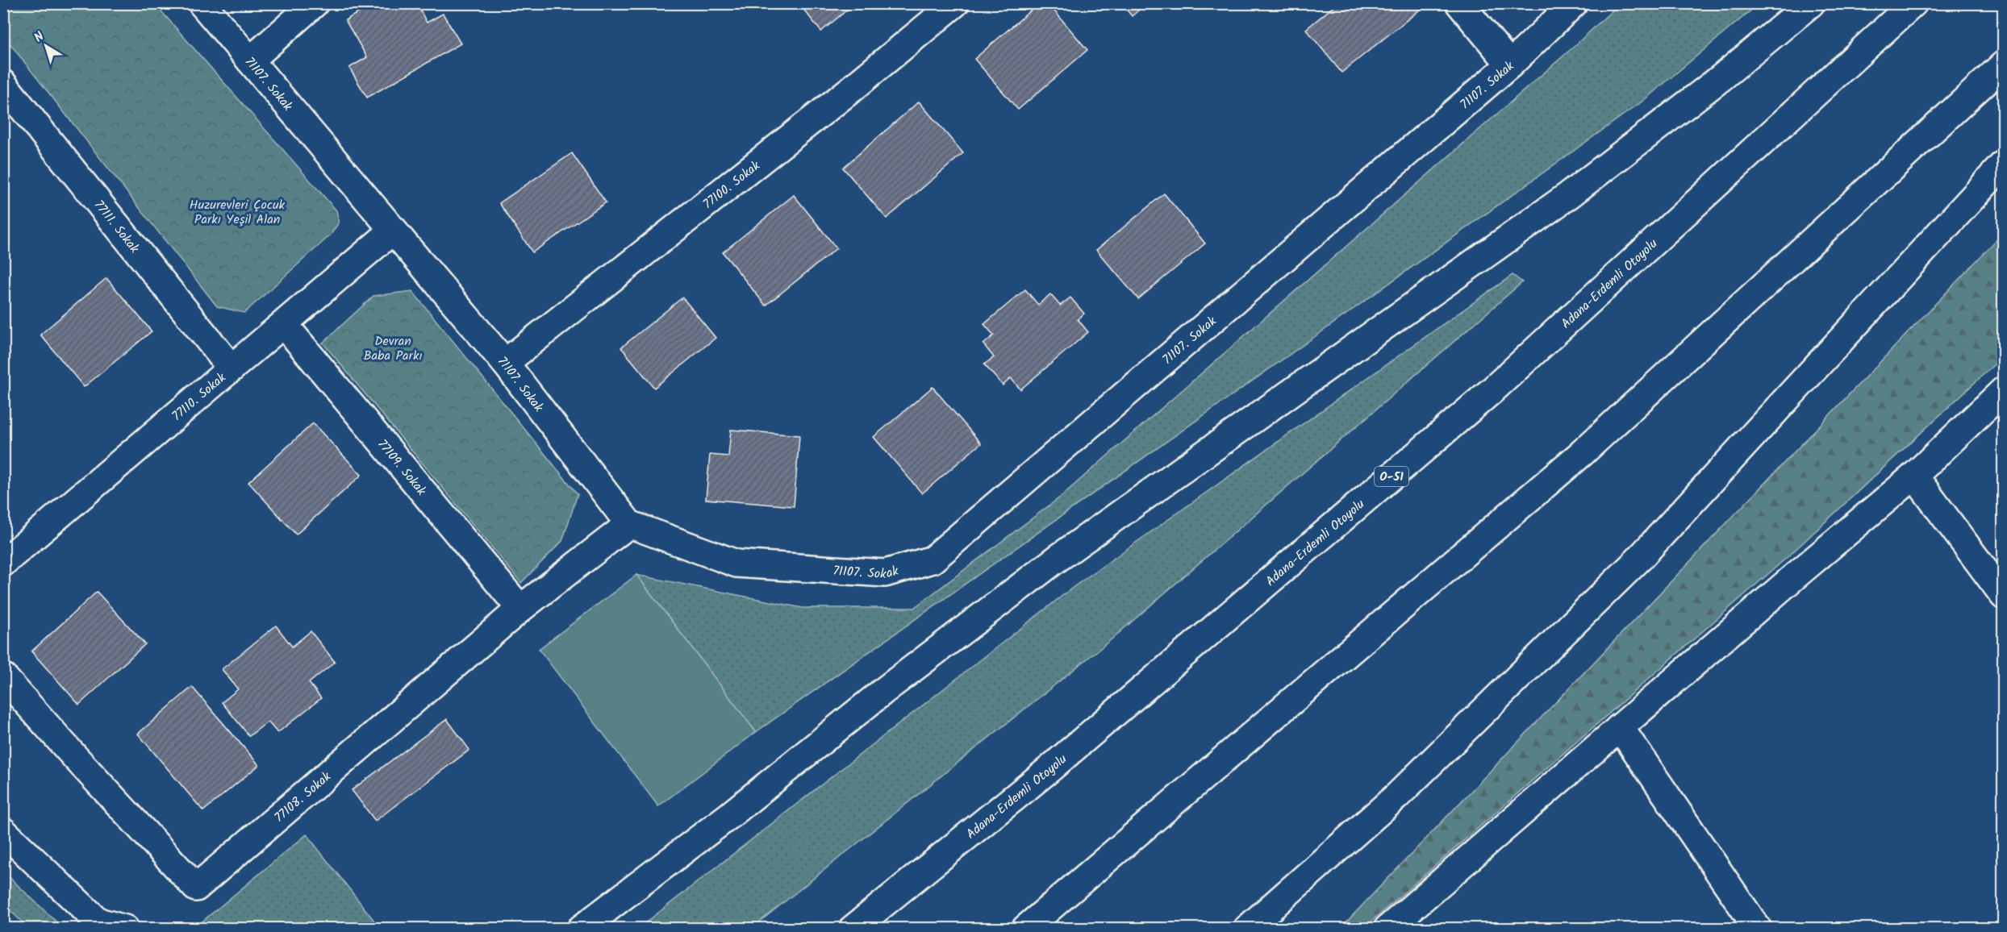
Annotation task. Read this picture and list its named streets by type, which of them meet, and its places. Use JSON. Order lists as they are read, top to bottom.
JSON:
{
  "streets": {
    "main road": [
      "71107. Sokak",
      "77100. Sokak",
      "77111. Sokak",
      "Adana-Erdemli Otoyolu",
      "77110. Sokak",
      "77109. Sokak",
      "O-51",
      "77108. Sokak"
    ]
  },
  "crossings": [
    ["71107. Sokak", "77100. Sokak"],
    ["71107. Sokak", "77110. Sokak"],
    ["71107. Sokak", "77108. Sokak"],
    ["77111. Sokak", "77110. Sokak"],
    ["77110. Sokak", "77109. Sokak"],
    ["77109. Sokak", "77108. Sokak"]
  ],
  "parks": ["Huzurevleri Çocuk Parkı Yeşil Alan", "Devran Baba Parkı"],
  "north": "top left"
}
